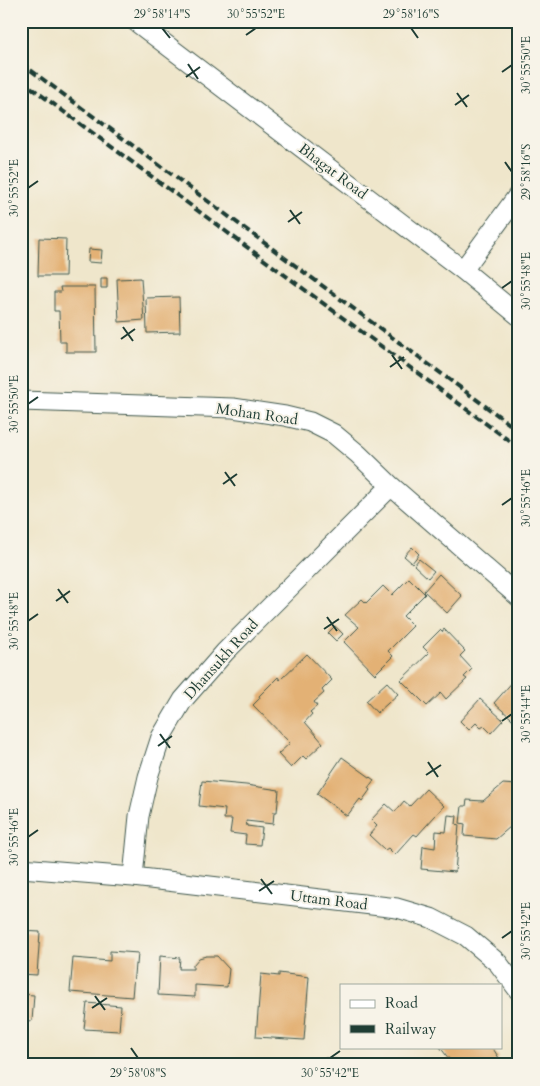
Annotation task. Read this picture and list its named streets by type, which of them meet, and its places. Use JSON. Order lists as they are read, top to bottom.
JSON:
{
  "streets": {
    "street": [
      "Bhagat Road",
      "Mohan Road",
      "Dhansukh Road",
      "Uttam Road"
    ]
  },
  "crossings": [
    ["Mohan Road", "Dhansukh Road"],
    ["Dhansukh Road", "Uttam Road"]
  ],
  "legend": ["Road", "Railway"],
  "coordinates": [
    "29°58'14\"S",
    "30°55'52\"E",
    "29°58'16\"S",
    "30°55'50\"E",
    "30°55'48\"E",
    "30°55'46\"E",
    "30°55'44\"E",
    "30°55'42\"E",
    "29°58'08\"S"
  ]
}
